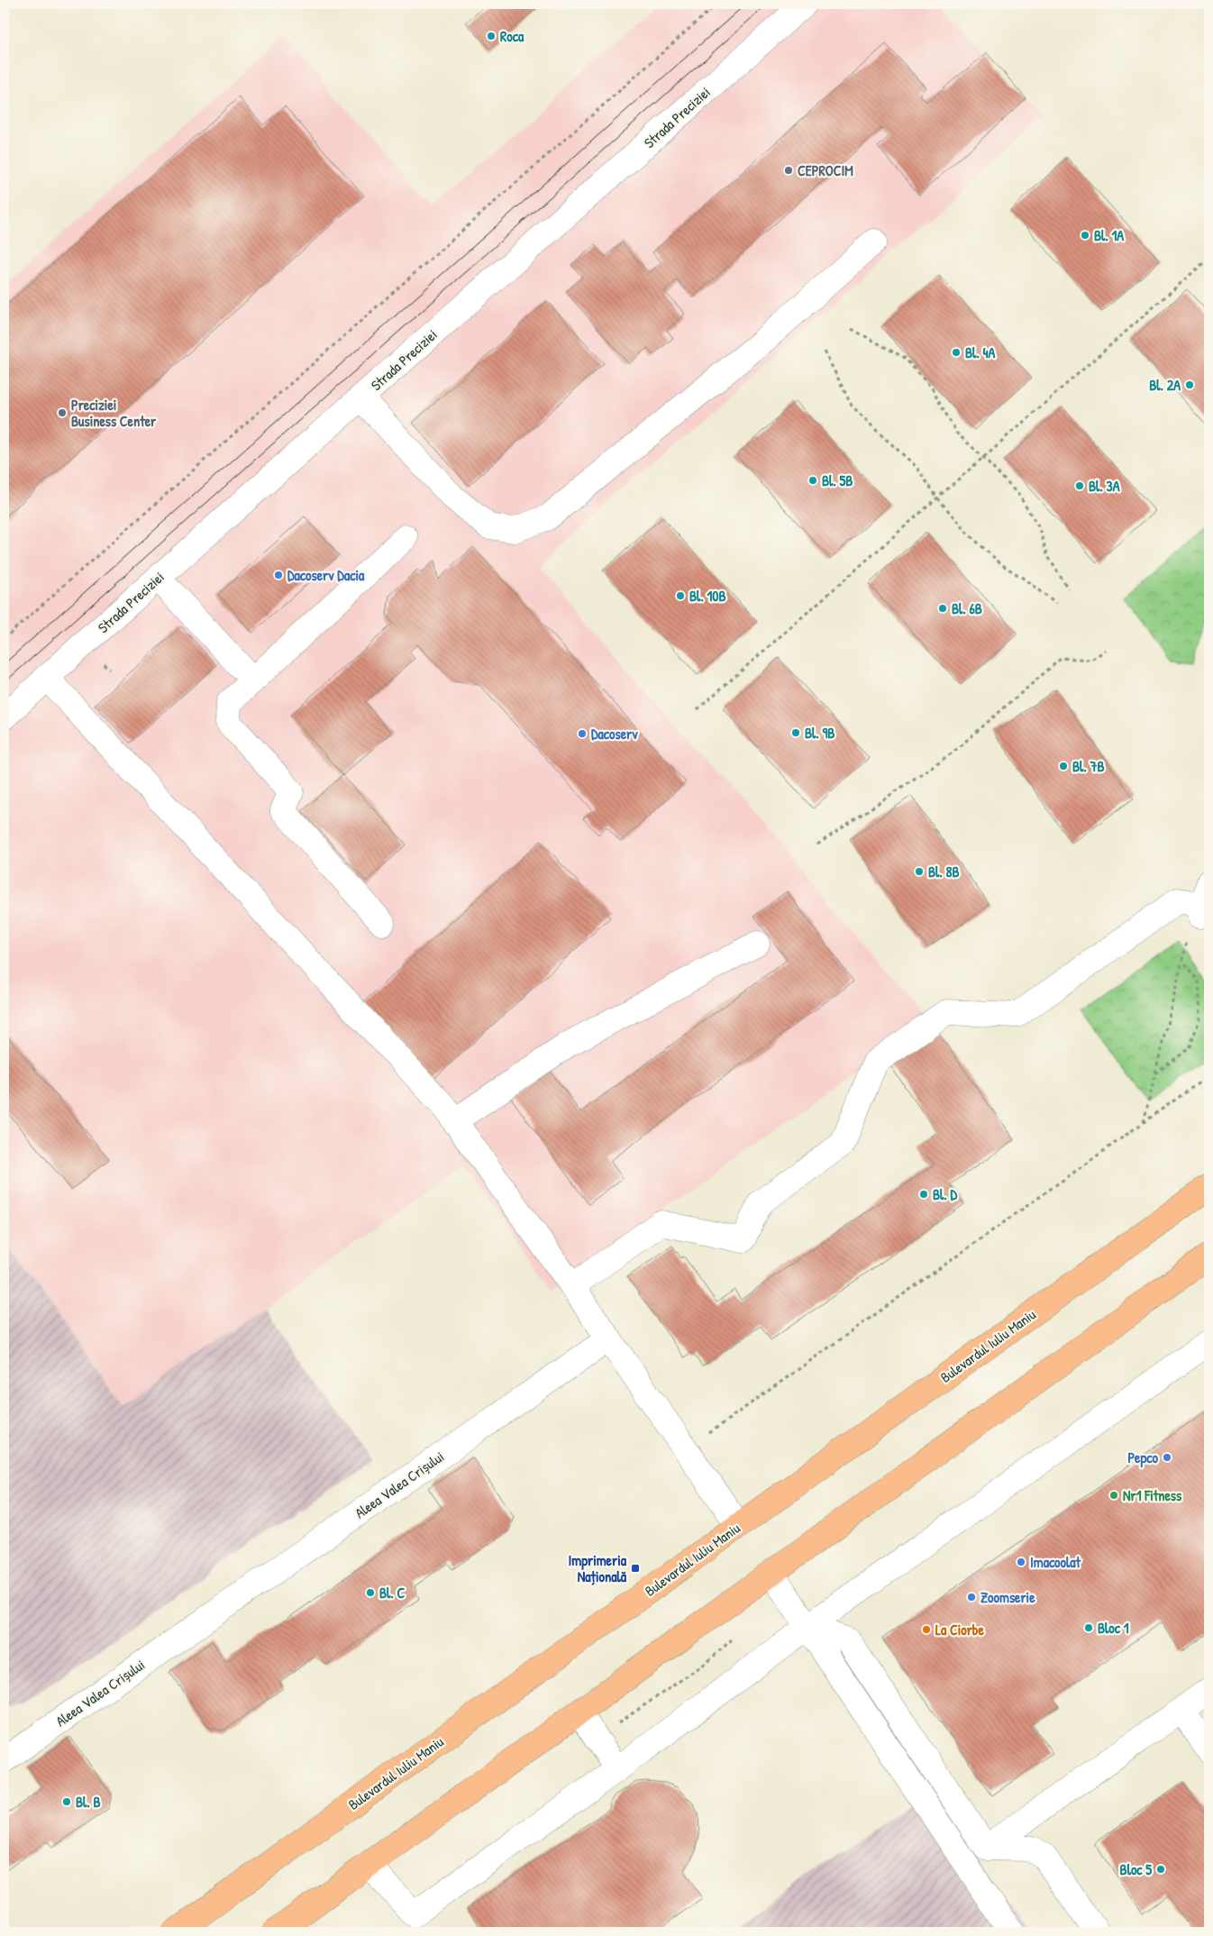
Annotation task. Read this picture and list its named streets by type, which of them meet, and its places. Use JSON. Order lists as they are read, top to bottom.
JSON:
{
  "streets": {
    "main road": ["Bulevardul Iuliu Maniu"],
    "street": ["Strada Preciziei", "Aleea Valea Crișului"]
  },
  "places": {
    "other": [
      "Roca",
      "CEPROCIM",
      "Bl. 1A",
      "Bl. 4A",
      "Bl. 2A",
      "Preciziei Business Center",
      "Bl. 5B",
      "Bl. 3A",
      "Dacoserv Dacia",
      "Bl. 10B",
      "Bl. 6B",
      "Bl. 9B",
      "Dacoserv",
      "Bl. 7B",
      "Bl. 8B",
      "Bl. D",
      "Pepco",
      "Nr1 Fitness",
      "Imacoolat",
      "Bl. C",
      "Zoomserie",
      "Bloc 1",
      "La Ciorbe",
      "Bl. B",
      "Bloc 5"
    ],
    "transit": ["Imprimeria Națională"]
  }
}
